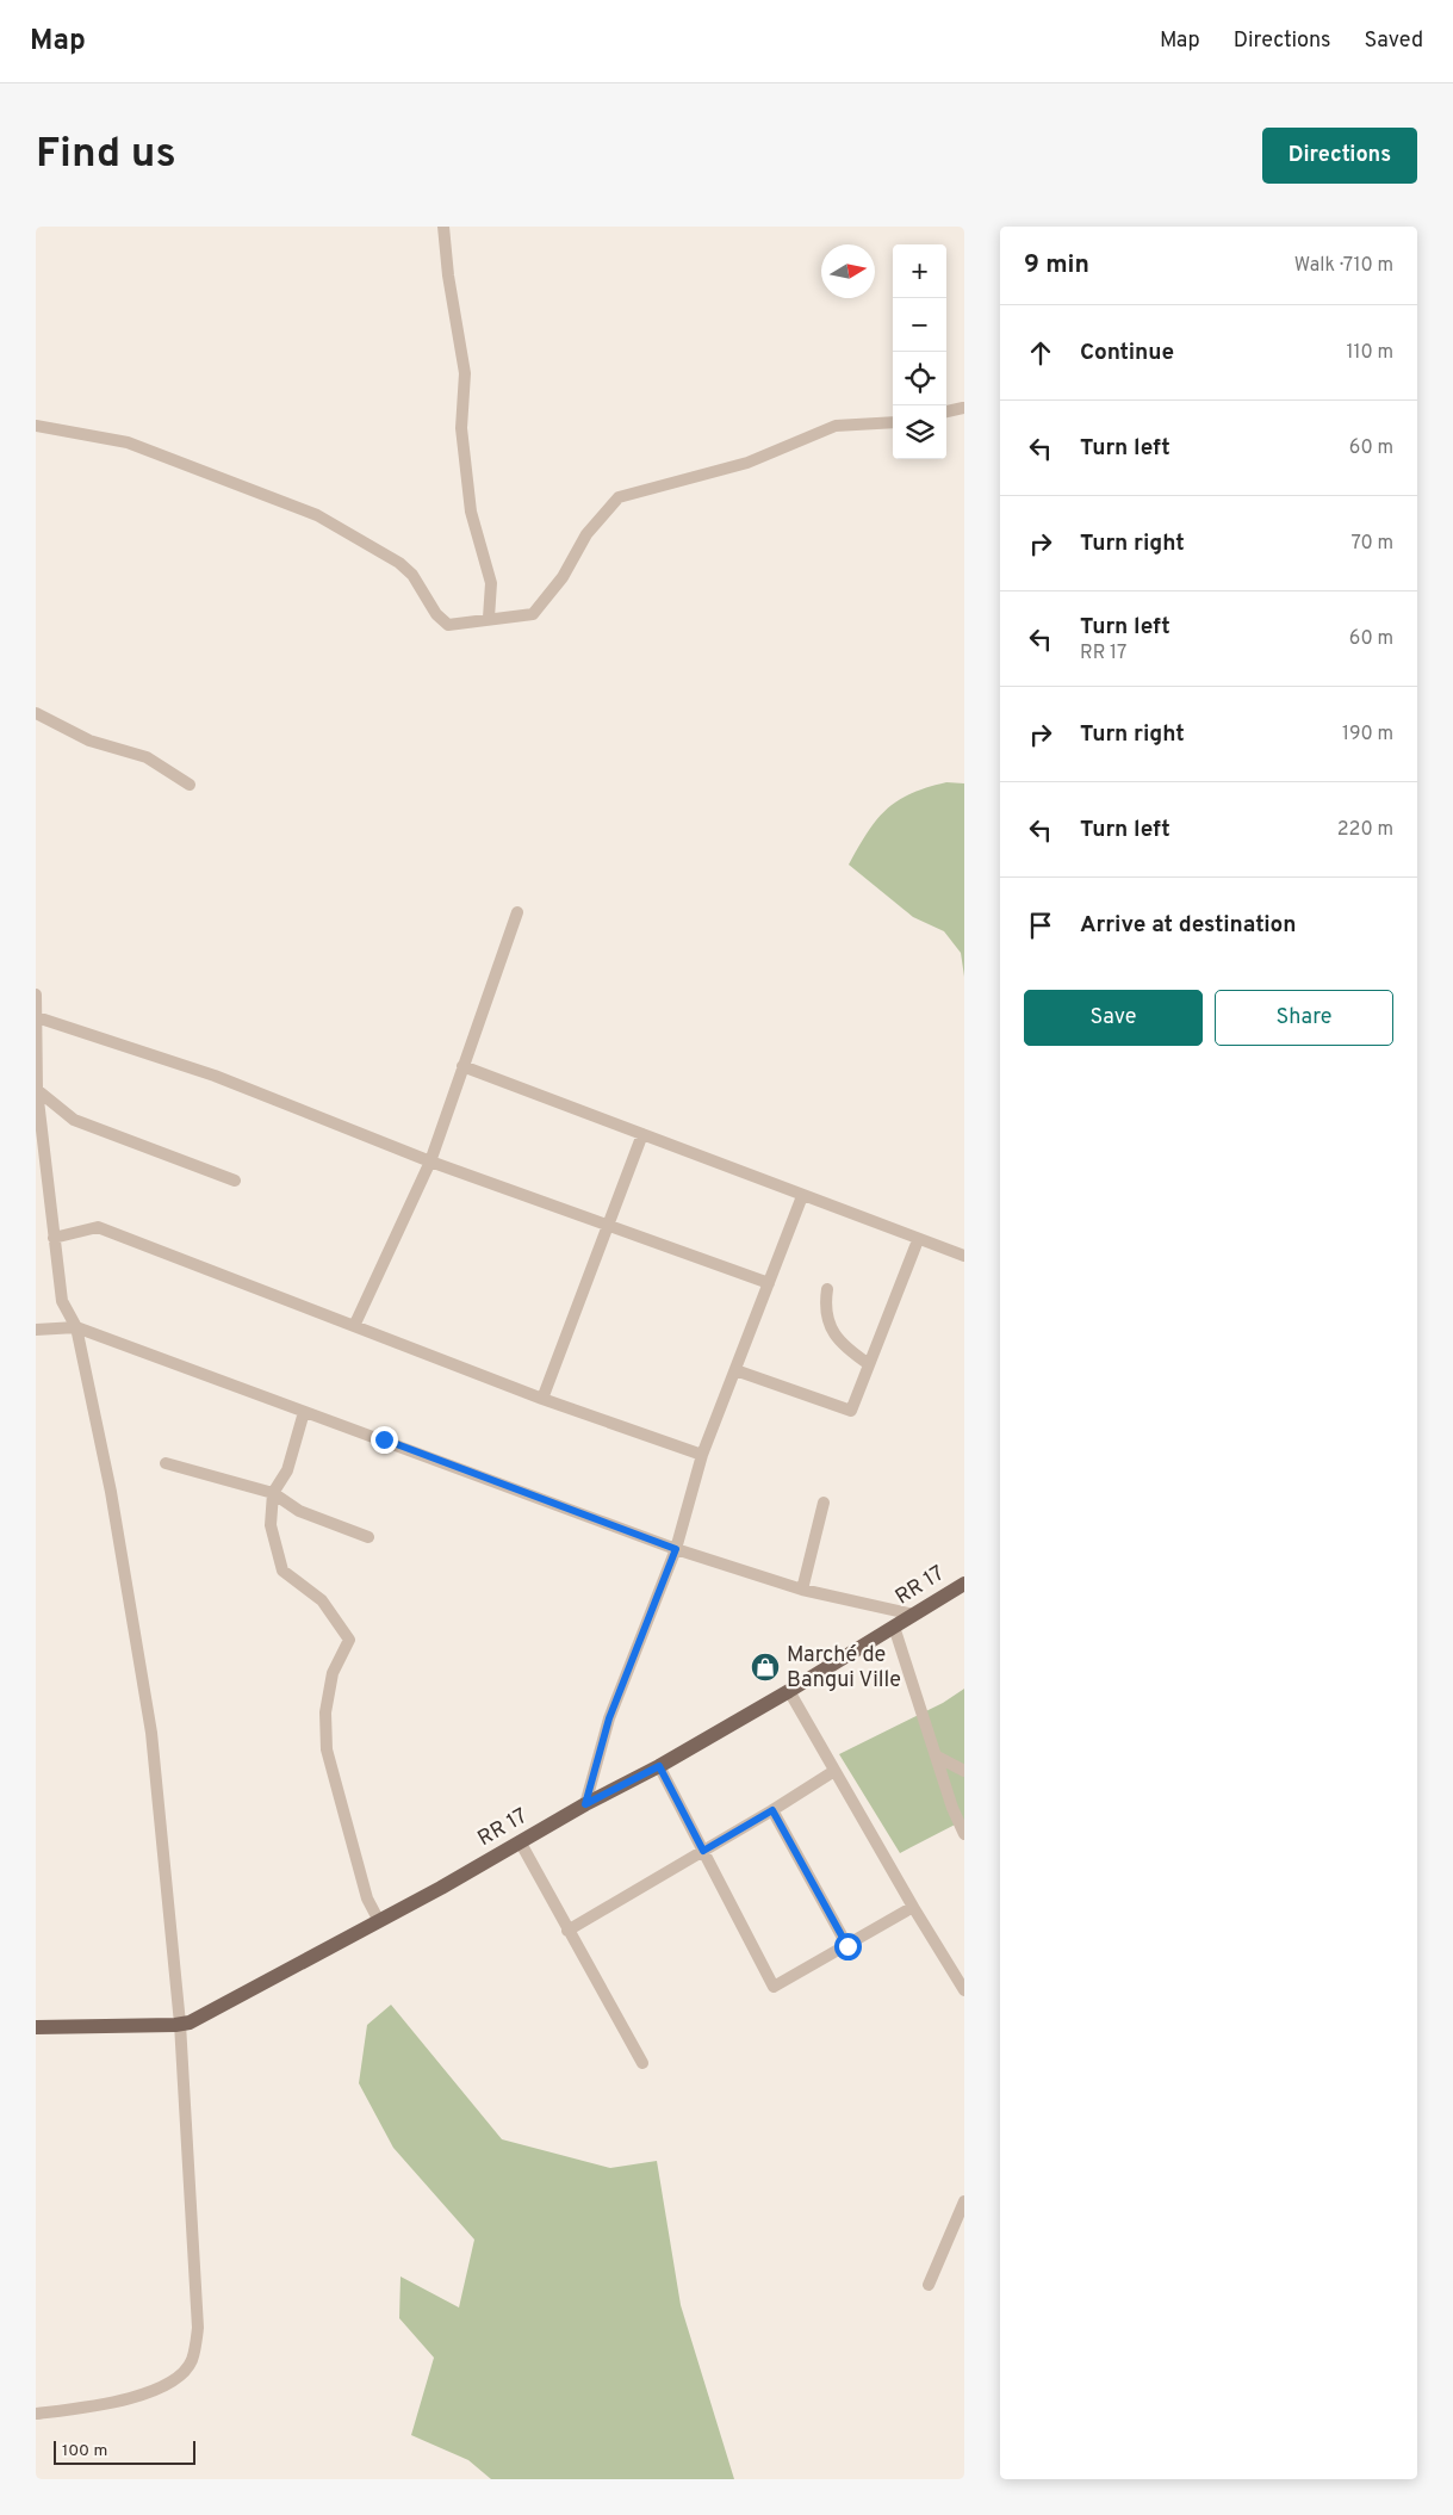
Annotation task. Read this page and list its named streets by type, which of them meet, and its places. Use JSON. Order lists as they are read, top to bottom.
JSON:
{
  "streets": {
    "main road": ["RR 17"]
  },
  "places": {
    "shop": ["Marché de Bangui Ville"]
  },
  "scale_bar": "100 m",
  "north": "right",
  "page": {
    "header": "Map",
    "nav": ["Map", "Directions", "Saved"],
    "buttons": [
      "Directions",
      ["Save", "Share"]
    ],
    "title": "Find us",
    "heading": ["9 min", "Walk · 710 m"],
    "map_buttons": ["+", "−"],
    "list": [
      ["Continue", "110 m"],
      ["Turn left", "60 m"],
      ["Turn right", "70 m"],
      ["Turn left", "RR 17", "60 m"],
      ["Turn right", "190 m"],
      ["Turn left", "220 m"],
      "Arrive at destination"
    ],
    "scale": "100 m"
  }
}
